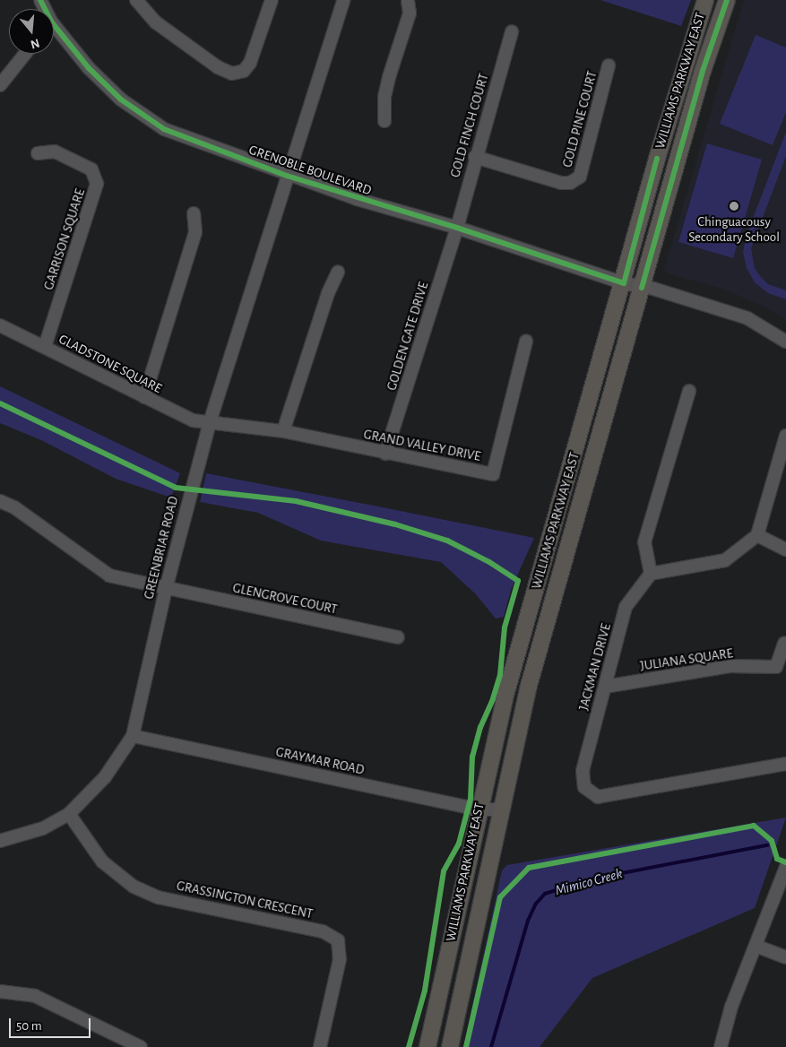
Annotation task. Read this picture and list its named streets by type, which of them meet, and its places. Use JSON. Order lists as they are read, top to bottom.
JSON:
{
  "streets": {
    "main road": ["WILLIAMS PARKWAY EAST"],
    "street": [
      "GOLD PINE COURT",
      "GOLD FINCH COURT",
      "GRENOBLE BOULEVARD",
      "GARRISON SQUARE",
      "GOLDEN GATE DRIVE",
      "GLADSTONE SQUARE",
      "GRAND VALLEY DRIVE",
      "GREENBRIAR ROAD",
      "GLENGROVE COURT",
      "JULIANA SQUARE",
      "JACKMAN DRIVE",
      "GRAYMAR ROAD",
      "GRASSINGTON CRESCENT"
    ]
  },
  "crossings": [
    ["WILLIAMS PARKWAY EAST", "GRENOBLE BOULEVARD"],
    ["WILLIAMS PARKWAY EAST", "GRAYMAR ROAD"],
    ["GOLD PINE COURT", "GOLD FINCH COURT"],
    ["GOLD FINCH COURT", "GRENOBLE BOULEVARD"],
    ["GOLD FINCH COURT", "GOLDEN GATE DRIVE"],
    ["GRENOBLE BOULEVARD", "GOLDEN GATE DRIVE"],
    ["GRENOBLE BOULEVARD", "GREENBRIAR ROAD"],
    ["GARRISON SQUARE", "GLADSTONE SQUARE"],
    ["GOLDEN GATE DRIVE", "GRAND VALLEY DRIVE"],
    ["GLADSTONE SQUARE", "GRAND VALLEY DRIVE"],
    ["GLADSTONE SQUARE", "GREENBRIAR ROAD"],
    ["GRAND VALLEY DRIVE", "GREENBRIAR ROAD"],
    ["GREENBRIAR ROAD", "GLENGROVE COURT"],
    ["GREENBRIAR ROAD", "GRAYMAR ROAD"],
    ["GREENBRIAR ROAD", "GRASSINGTON CRESCENT"],
    ["JULIANA SQUARE", "JACKMAN DRIVE"]
  ],
  "water": ["Mimico Creek"],
  "places": ["Chinguacousy Secondary School"],
  "scale_bar": "50 m",
  "north": "bottom"
}
